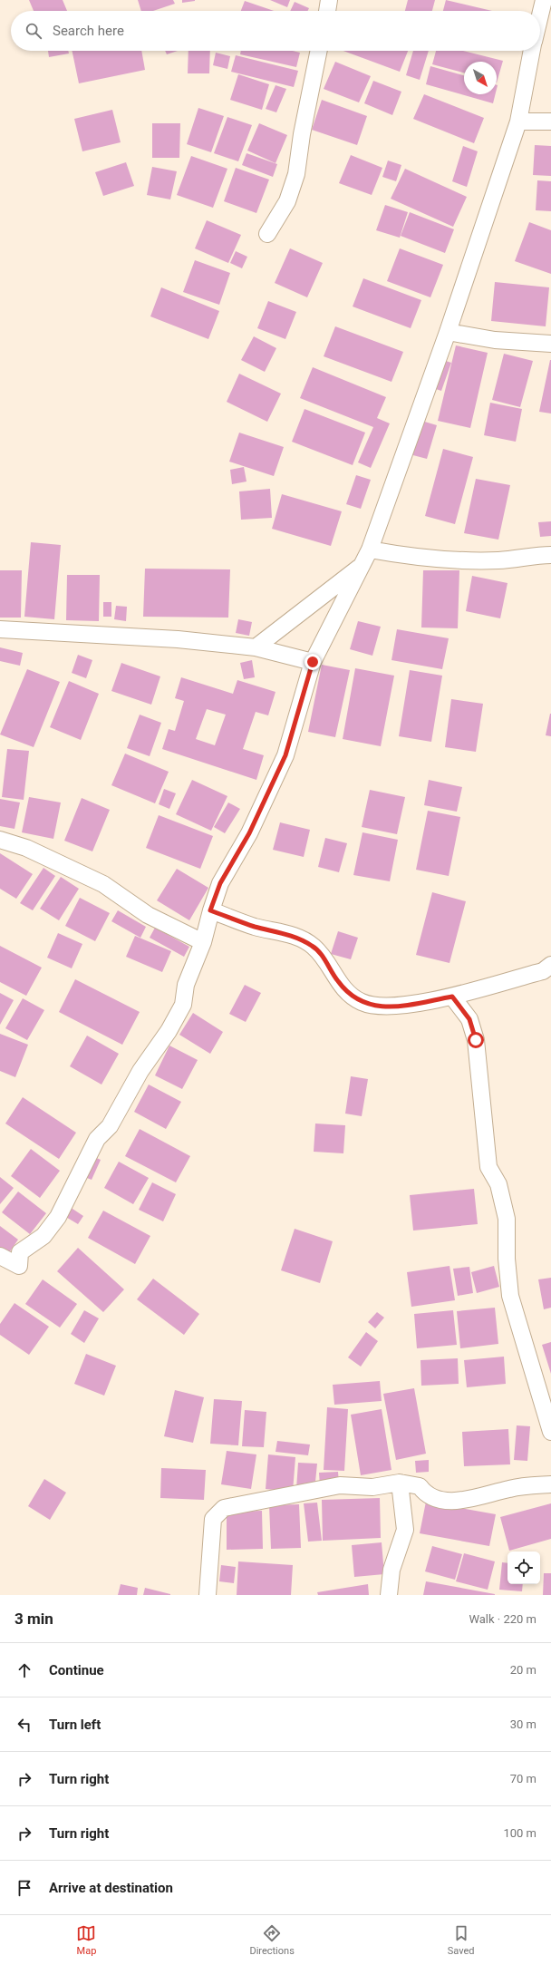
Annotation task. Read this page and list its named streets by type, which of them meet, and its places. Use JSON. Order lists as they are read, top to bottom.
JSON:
{
  "north": "bottom right",
  "page": {
    "search": "Search here",
    "heading": ["3 min", "Walk · 220 m"],
    "list": [
      ["Continue", "20 m"],
      ["Turn left", "30 m"],
      ["Turn right", "70 m"],
      ["Turn right", "100 m"],
      "Arrive at destination"
    ],
    "nav": ["Map", "Directions", "Saved"]
  }
}
